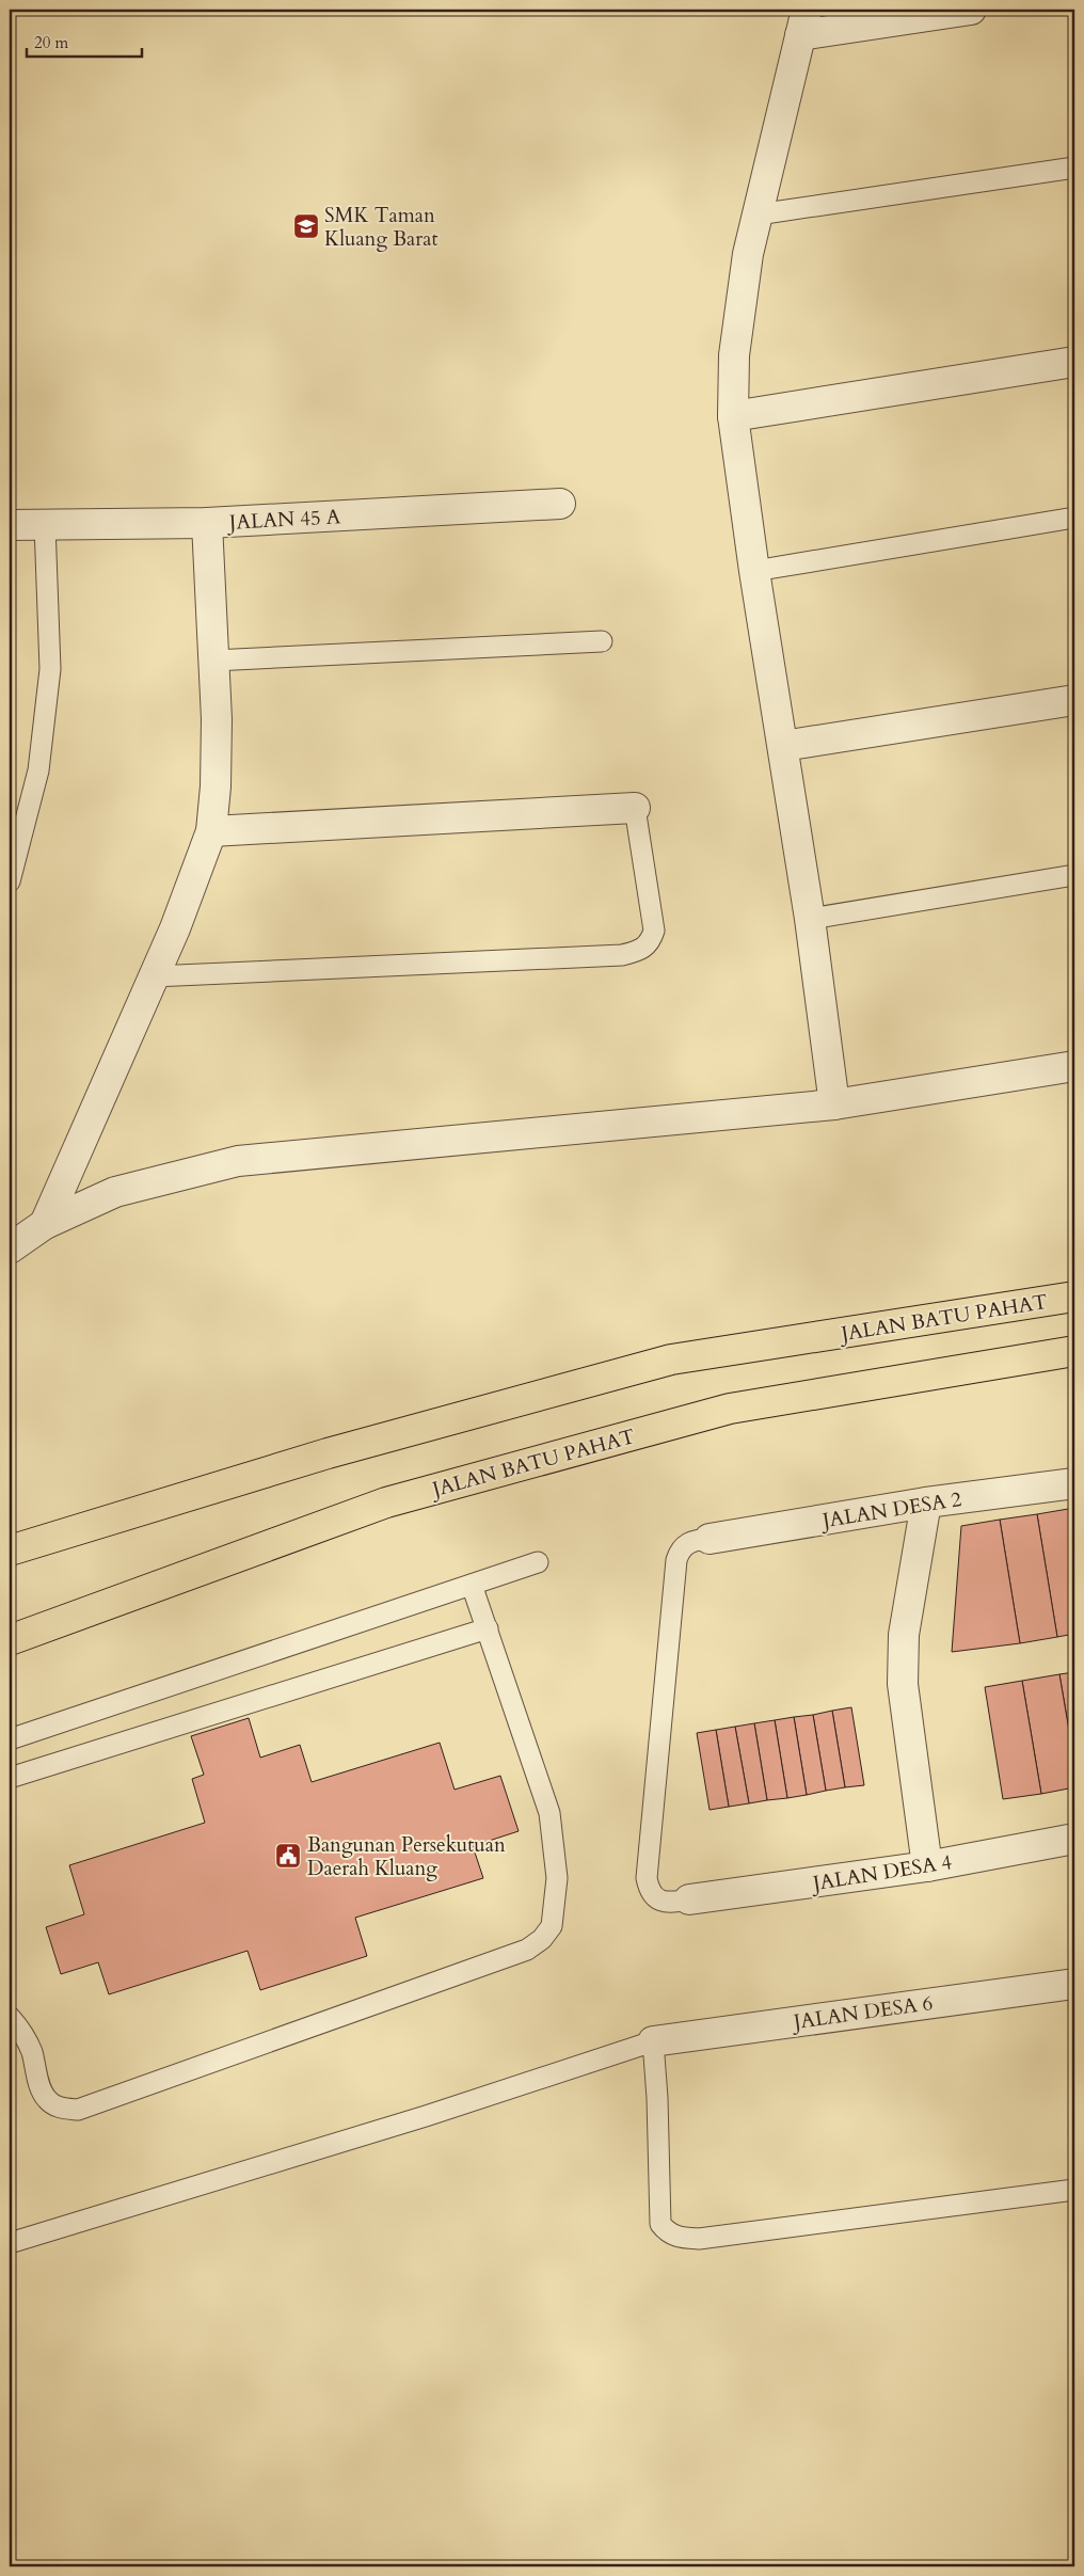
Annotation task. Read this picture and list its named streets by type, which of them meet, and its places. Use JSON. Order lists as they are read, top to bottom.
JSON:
{
  "streets": {
    "highway": ["JALAN BATU PAHAT"],
    "street": [
      "JALAN 45 A",
      "JALAN DESA 2",
      "JALAN DESA 4",
      "JALAN DESA 6"
    ]
  },
  "places": {
    "school or university": ["SMK Taman Kluang Barat"],
    "public building": ["Bangunan Persekutuan Daerah Kluang"]
  },
  "scale_bar": "20 m"
}
